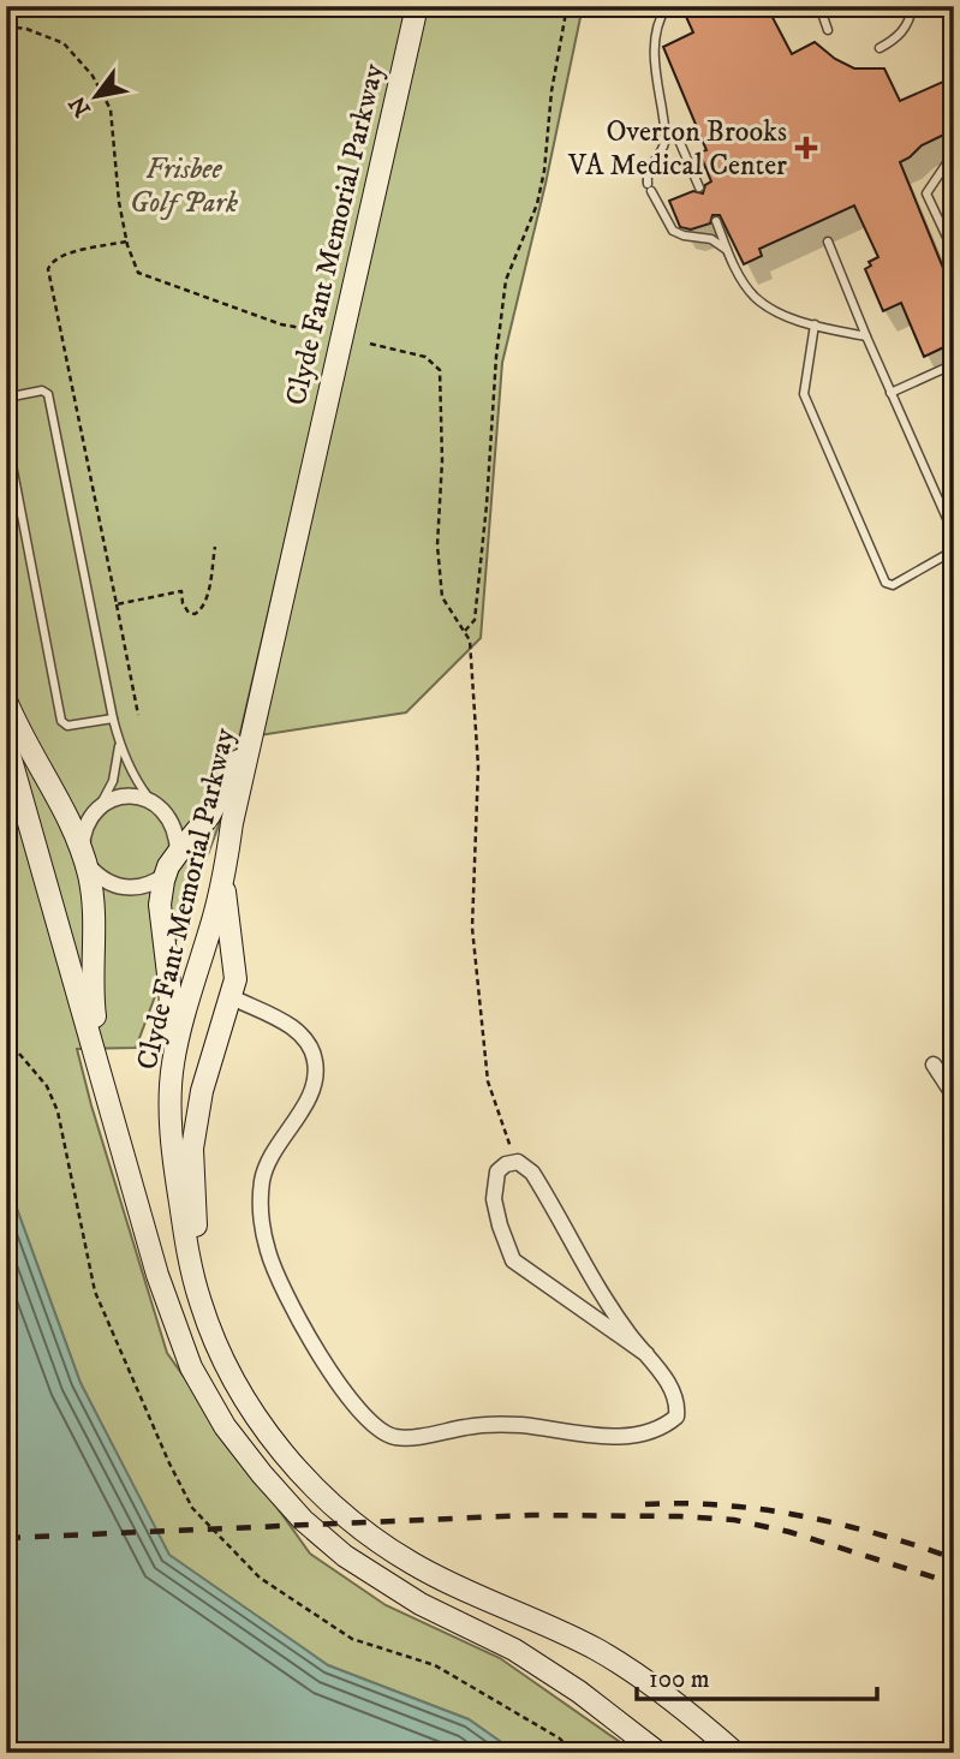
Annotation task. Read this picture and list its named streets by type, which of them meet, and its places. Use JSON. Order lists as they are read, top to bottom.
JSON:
{
  "streets": {
    "main road": ["Clyde Fant Memorial Parkway"]
  },
  "parks": ["Frisbee Golf Park"],
  "places": {
    "health": ["Overton Brooks VA Medical Center"]
  },
  "scale_bar": "100 m",
  "north": "bottom left"
}
